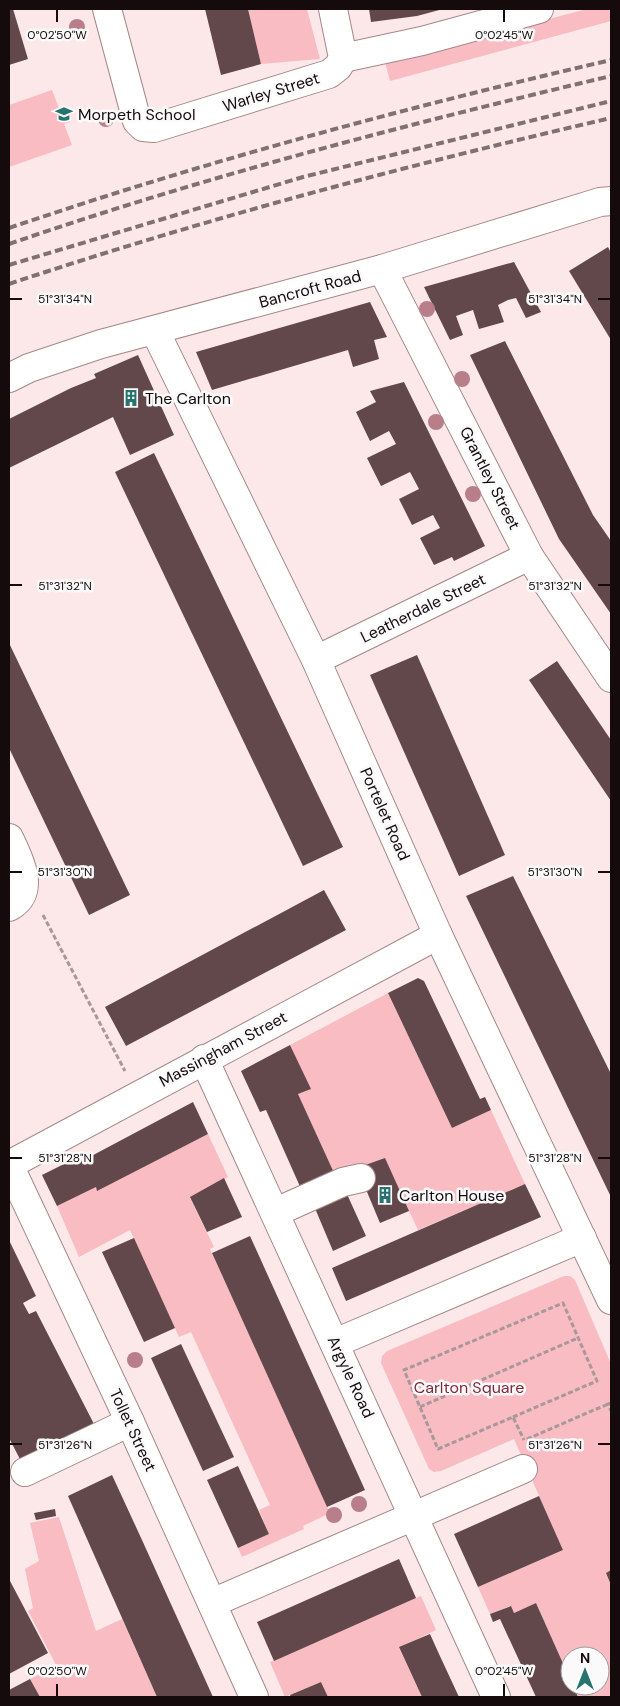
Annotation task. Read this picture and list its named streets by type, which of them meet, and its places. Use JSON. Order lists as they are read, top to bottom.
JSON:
{
  "streets": {
    "street": [
      "Warley Street",
      "Bancroft Road",
      "Grantley Street",
      "Leatherdale Street",
      "Portelet Road",
      "Massingham Street",
      "Argyle Road",
      "Tollet Street"
    ]
  },
  "crossings": [
    ["Bancroft Road", "Grantley Street"],
    ["Bancroft Road", "Portelet Road"],
    ["Grantley Street", "Leatherdale Street"],
    ["Leatherdale Street", "Portelet Road"],
    ["Portelet Road", "Massingham Street"],
    ["Massingham Street", "Argyle Road"],
    ["Massingham Street", "Tollet Street"]
  ],
  "parks": ["Carlton Square"],
  "places": {
    "school or university": ["Morpeth School"],
    "building": ["The Carlton", "Carlton House"]
  },
  "north": "top",
  "coordinates": [
    "0°02'50\"W",
    "0°02'45\"W",
    "51°31'34\"N",
    "51°31'32\"N",
    "51°31'30\"N",
    "51°31'28\"N",
    "51°31'26\"N"
  ]
}
